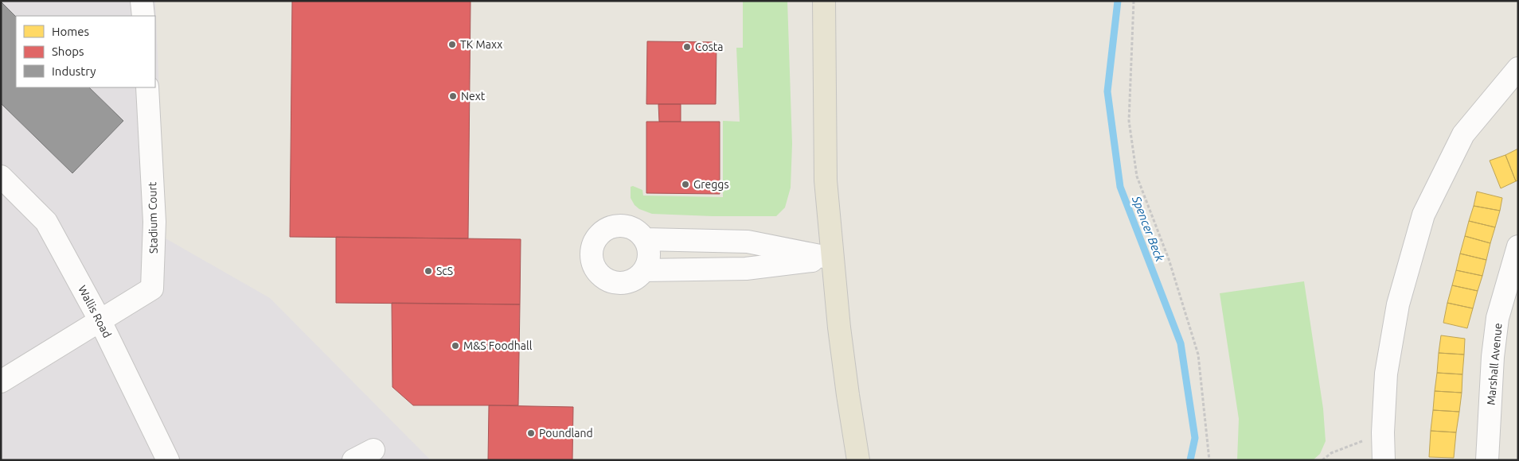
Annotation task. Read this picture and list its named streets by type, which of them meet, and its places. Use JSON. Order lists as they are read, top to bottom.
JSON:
{
  "streets": {
    "street": ["Stadium Court", "Wallis Road", "Marshall Avenue"]
  },
  "crossings": [
    ["Stadium Court", "Wallis Road"]
  ],
  "water": ["Spencer Beck"],
  "places": [
    "TK Maxx",
    "Costa",
    "Next",
    "Greggs",
    "ScS",
    "M&S Foodhall",
    "Poundland"
  ],
  "legend": ["Homes", "Shops", "Industry"]
}
